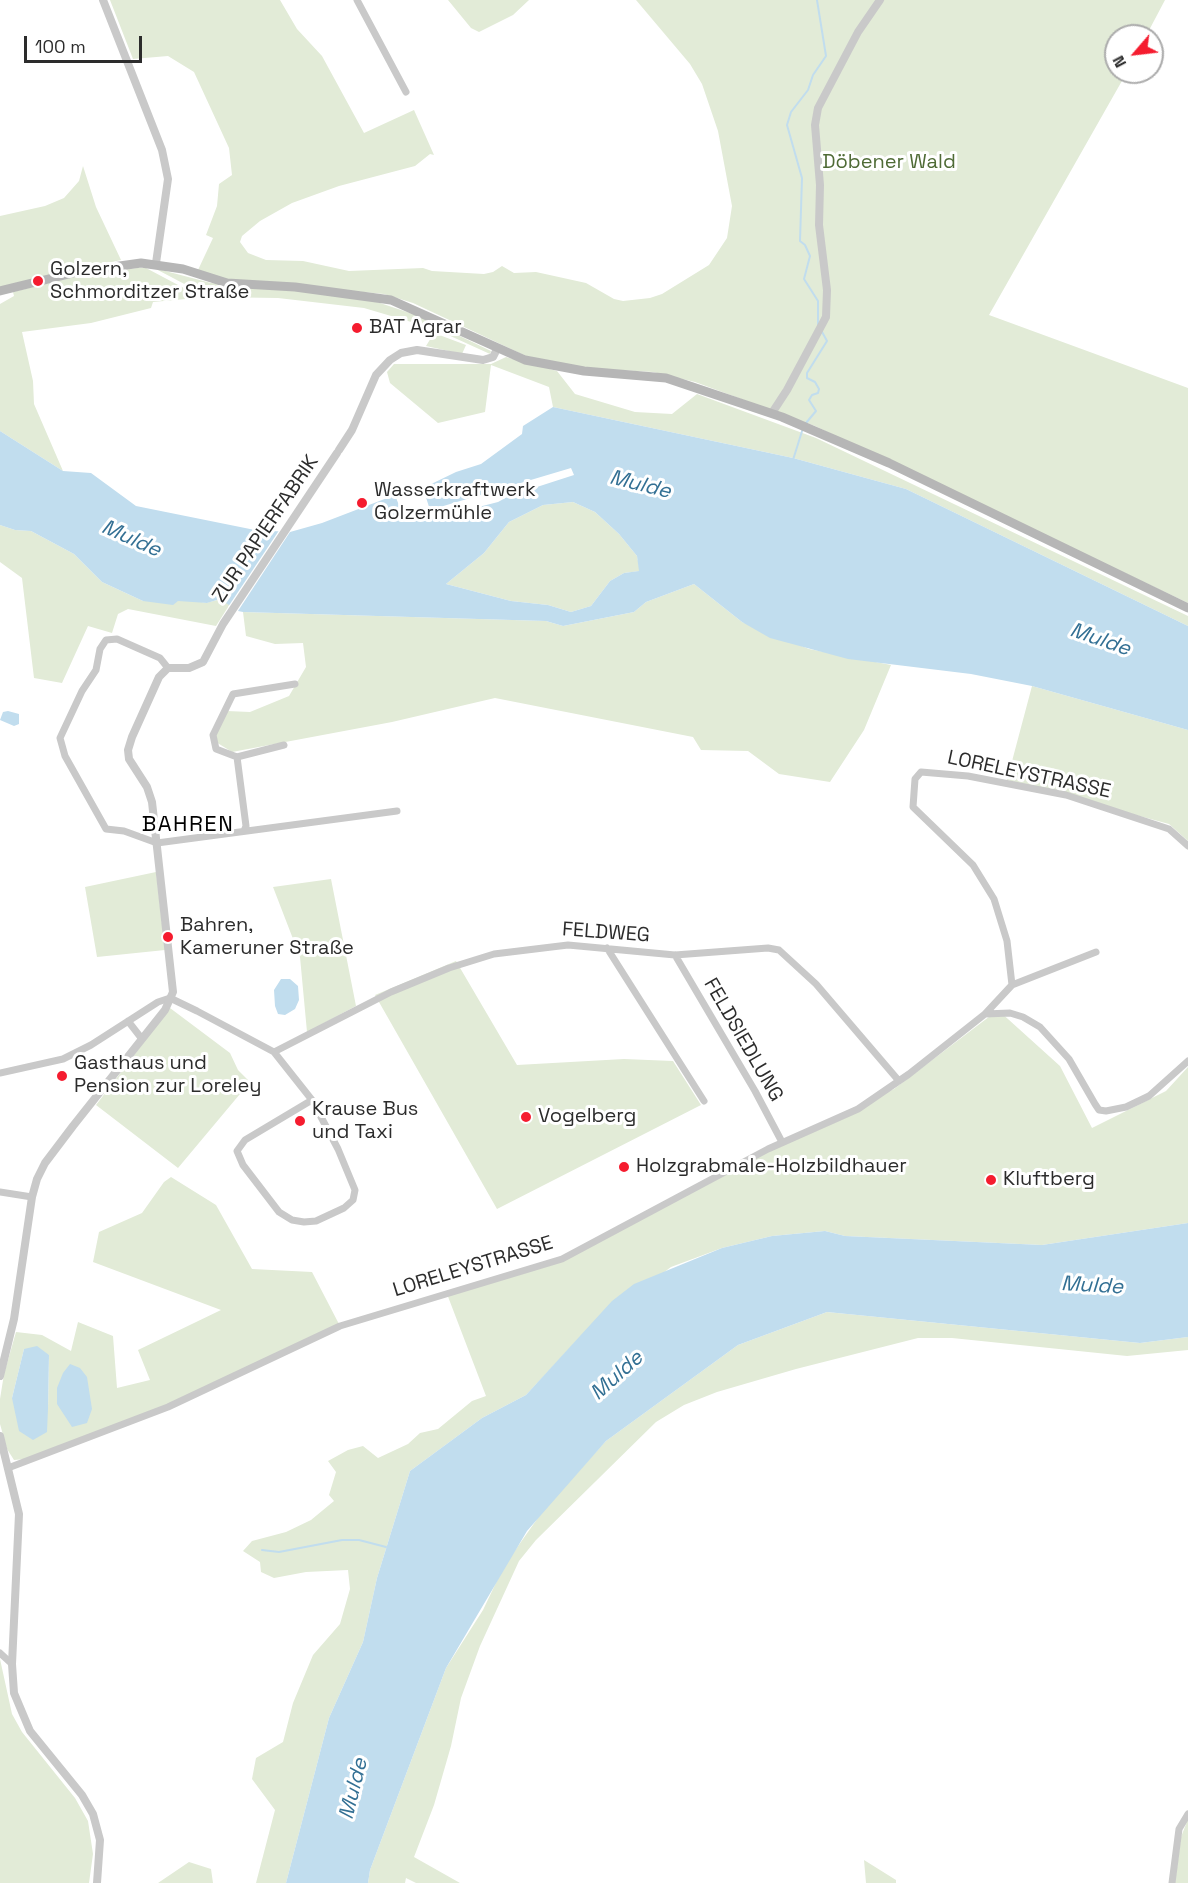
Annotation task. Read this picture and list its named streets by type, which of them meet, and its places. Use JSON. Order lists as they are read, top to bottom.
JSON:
{
  "streets": {
    "street": [
      "ZUR PAPIERFABRIK",
      "LORELEYSTRASSE",
      "FELDWEG",
      "FELDSIEDLUNG"
    ]
  },
  "crossings": [
    ["LORELEYSTRASSE", "FELDWEG"],
    ["LORELEYSTRASSE", "FELDSIEDLUNG"],
    ["FELDWEG", "FELDSIEDLUNG"]
  ],
  "districts": ["BAHREN"],
  "water": ["Mulde"],
  "parks": ["Döbener Wald"],
  "places": [
    "Golzern, Schmorditzer Straße",
    "BAT Agrar",
    "Wasserkraftwerk Golzermühle",
    "Bahren, Kameruner Straße",
    "Gasthaus und Pension zur Loreley",
    "Vogelberg",
    "Krause Bus und Taxi",
    "Holzgrabmale-Holzbildhauer",
    "Kluftberg"
  ],
  "scale_bar": "100 m",
  "north": "bottom left"
}
